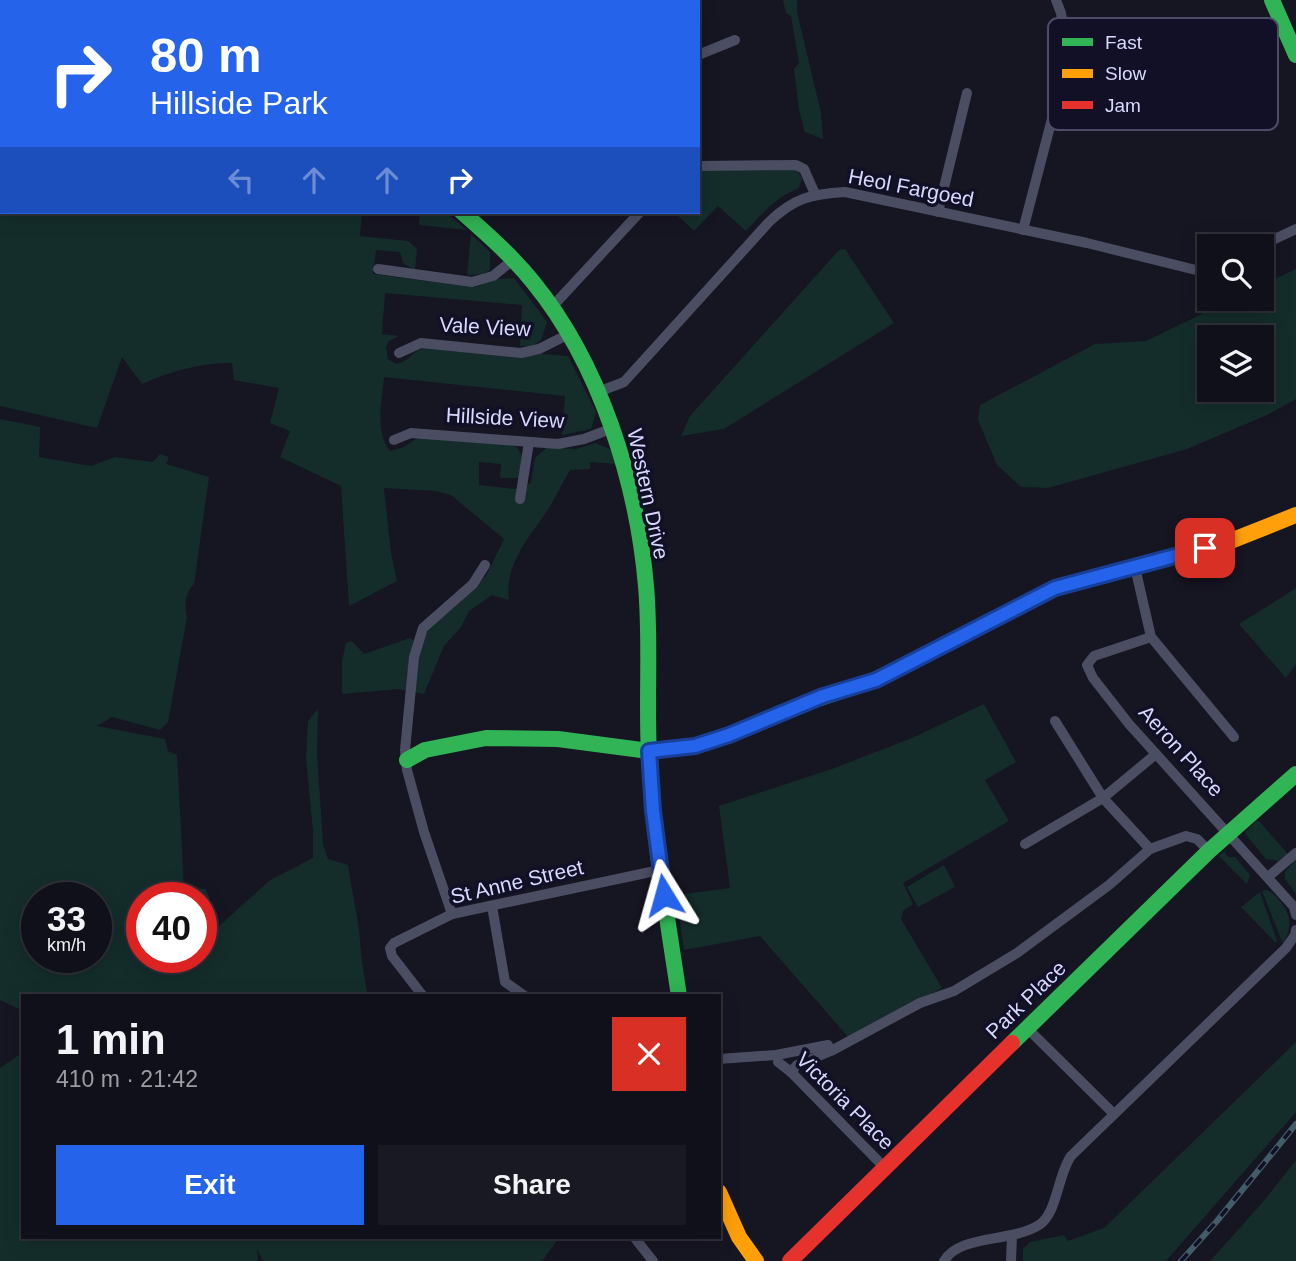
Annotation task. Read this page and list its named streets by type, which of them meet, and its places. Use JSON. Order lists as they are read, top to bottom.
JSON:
{
  "streets": {
    "street": [
      "Heol Fargoed",
      "Vale View",
      "Hillside View",
      "Western Drive",
      "Aeron Place",
      "St Anne Street",
      "Park Place",
      "Victoria Place"
    ]
  },
  "crossings": [
    ["Heol Fargoed", "Western Drive"],
    ["Vale View", "Western Drive"],
    ["Hillside View", "Western Drive"],
    ["Western Drive", "St Anne Street"],
    ["Aeron Place", "Park Place"],
    ["Park Place", "Victoria Place"]
  ],
  "legend": ["Fast", "Slow", "Jam"],
  "page": {
    "turn": ["80 m", "Hillside Park"],
    "speed": "33 km/h",
    "limit": "40",
    "heading": ["1 min", "410 m · 21:42"],
    "buttons": ["Exit", "Share"]
  }
}
